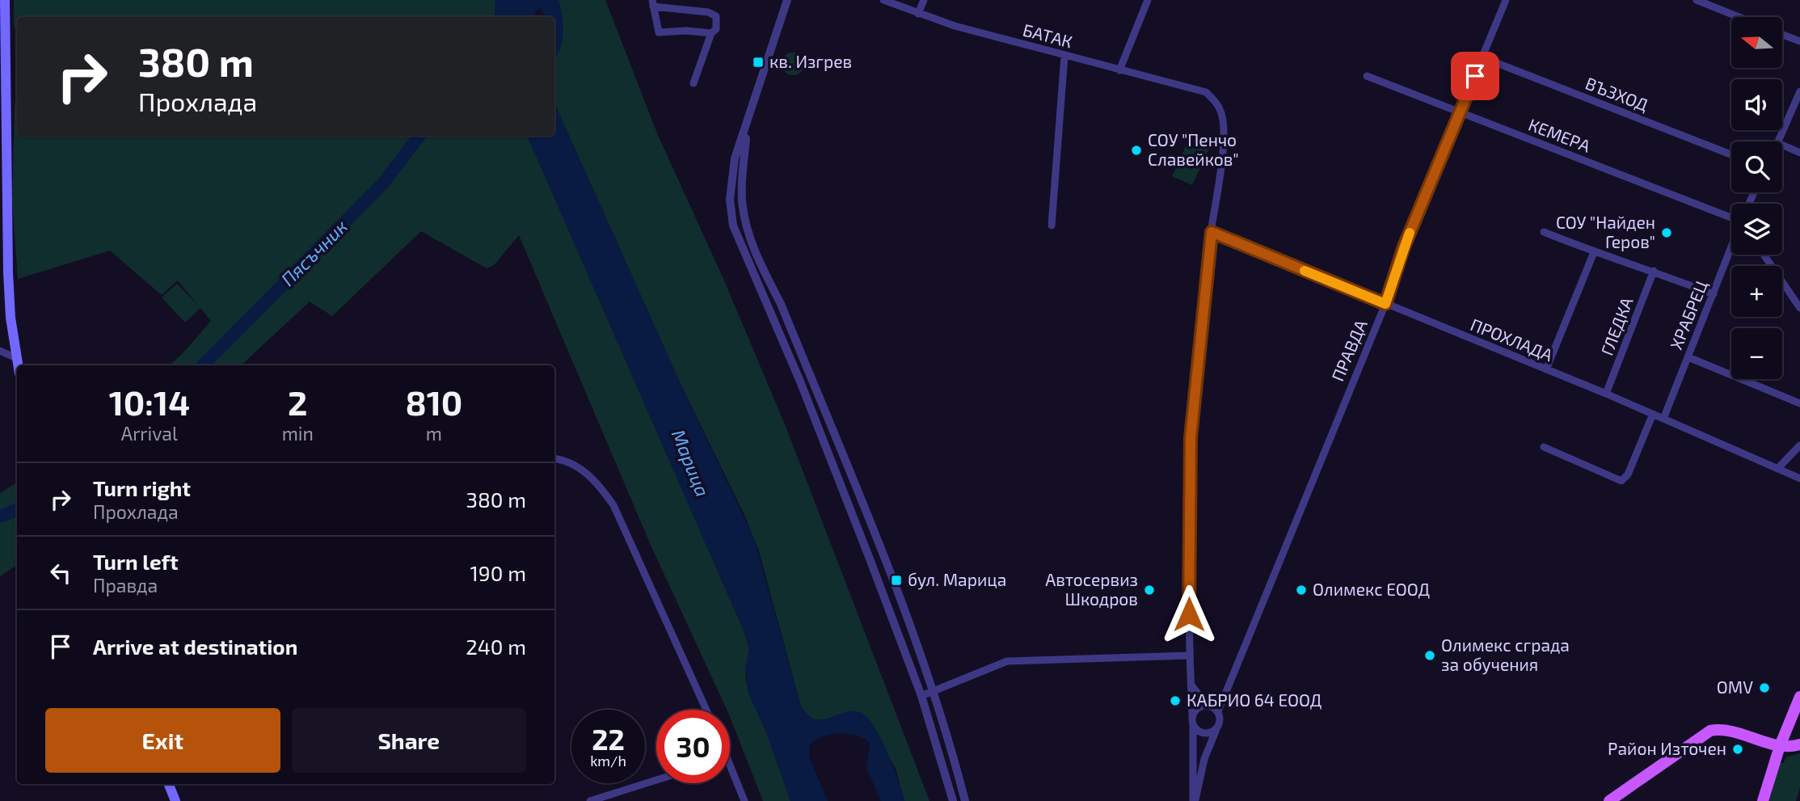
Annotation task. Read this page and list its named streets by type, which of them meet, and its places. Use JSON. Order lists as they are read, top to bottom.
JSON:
{
  "streets": {
    "street": [
      "БАТАК",
      "ВЪЗХОД",
      "КЕМЕРА",
      "ХРАБРЕЦ",
      "ГЛЕДКА",
      "ПРОХЛАДА",
      "ПРАВДА"
    ]
  },
  "crossings": [
    ["БАТАК", "ПРОХЛАДА"],
    ["ВЪЗХОД", "ПРАВДА"],
    ["КЕМЕРА", "ПРАВДА"],
    ["ХРАБРЕЦ", "ПРОХЛАДА"],
    ["ГЛЕДКА", "ПРОХЛАДА"],
    ["ПРОХЛАДА", "ПРАВДА"]
  ],
  "water": ["Пясъчник", "Марица"],
  "places": {
    "transit": ["кв. Изгрев", "бул. Марица"],
    "other": [
      "СОУ \"Пенчо Славейков\"",
      "СОУ \"Найден Геров\"",
      "Автосервиз Шкодров",
      "Олимекс ЕООД",
      "Олимекс сграда за обучения",
      "OMV",
      "КАБРИО 64 ЕООД",
      "Район Източен"
    ]
  },
  "north": "left",
  "page": {
    "map_buttons": ["+", "−"],
    "turn": ["380 m", "Прохлада"],
    "eta": [
      "10:14",
      "Arrival",
      "2",
      "min",
      "810",
      "m"
    ],
    "list": [
      {
        "name": "Turn right",
        "note": "Прохлада",
        "value": "380 m"
      },
      {
        "name": "Turn left",
        "note": "Правда",
        "value": "190 m"
      },
      {
        "name": "Arrive at destination",
        "value": "240 m"
      }
    ],
    "buttons": ["Exit", "Share"],
    "speed": "22 km/h",
    "limit": "30"
  }
}
